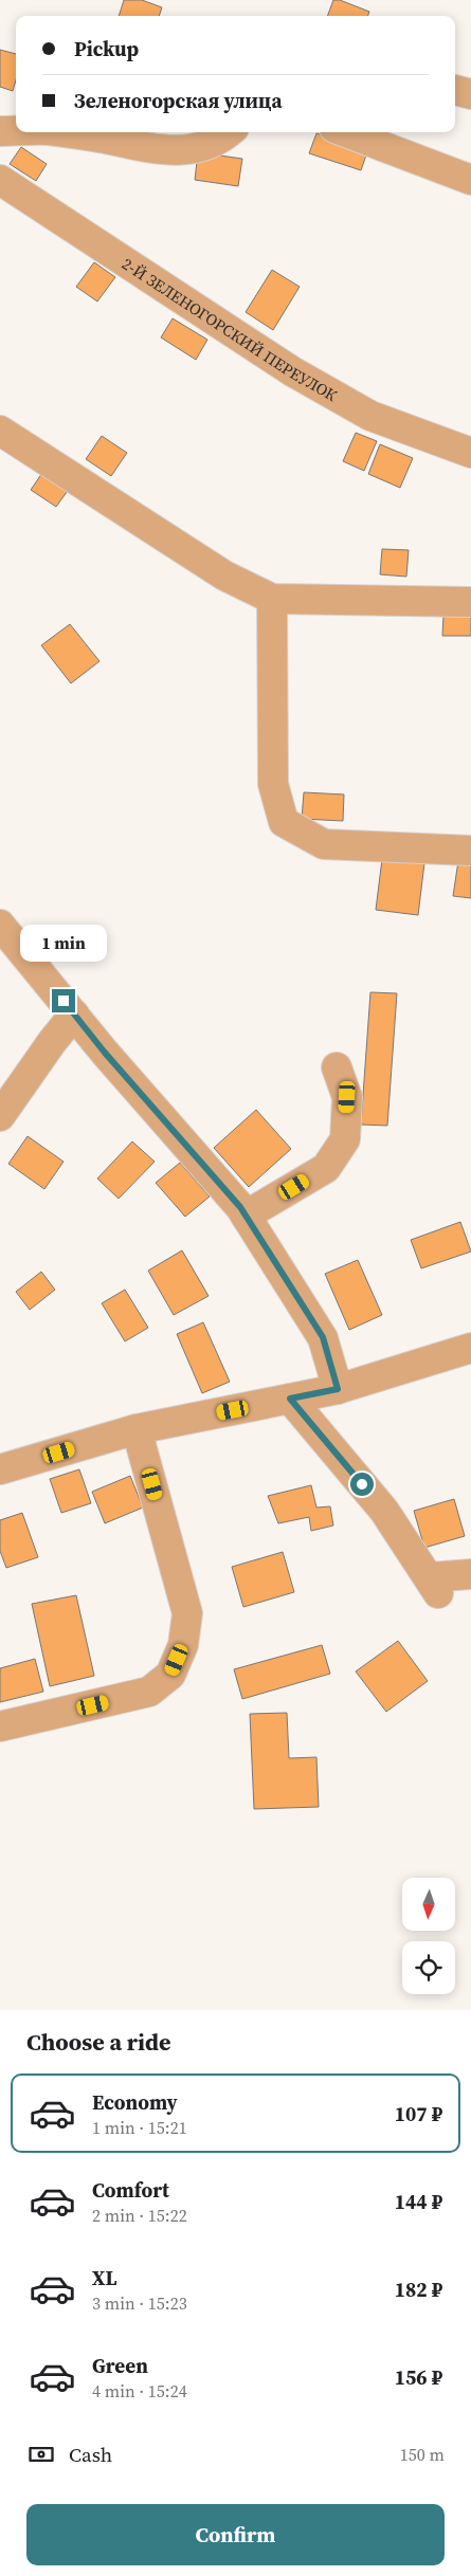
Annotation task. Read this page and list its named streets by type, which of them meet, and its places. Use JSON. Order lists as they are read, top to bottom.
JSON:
{
  "streets": {
    "street": ["2-Й ЗЕЛЕНОГОРСКИЙ ПЕРЕУЛОК"]
  },
  "north": "bottom",
  "page": {
    "banner": ["Pickup", "Зеленогорская улица"],
    "bubble": "1 min",
    "heading": "Choose a ride",
    "list": [
      {
        "name": "Economy",
        "note": "1 min · 15:21",
        "value": "107 ₽"
      },
      {
        "name": "Comfort",
        "note": "2 min · 15:22",
        "value": "144 ₽"
      },
      {
        "name": "XL",
        "note": "3 min · 15:23",
        "value": "182 ₽"
      },
      {
        "name": "Green",
        "note": "4 min · 15:24",
        "value": "156 ₽"
      }
    ],
    "pay": ["Cash", "150 m"],
    "buttons": "Confirm"
  }
}
